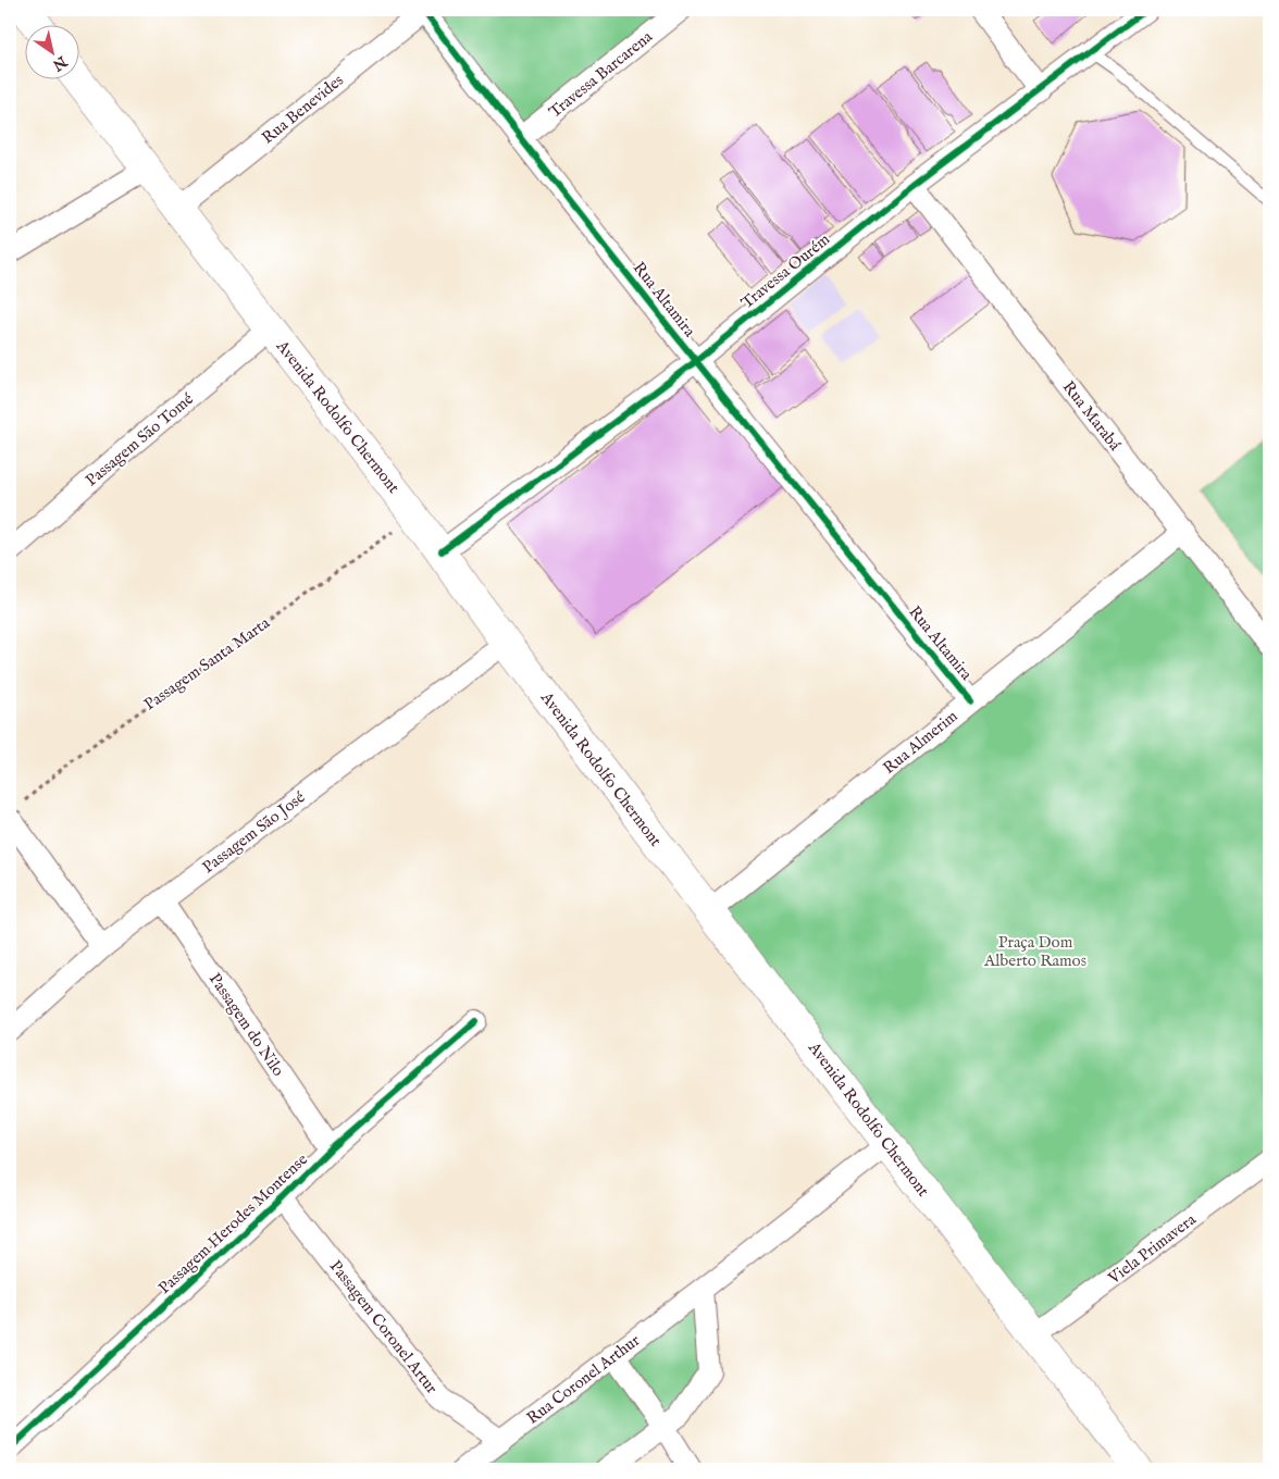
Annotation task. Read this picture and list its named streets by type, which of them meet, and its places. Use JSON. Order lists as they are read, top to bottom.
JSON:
{
  "streets": {
    "main road": ["Avenida Rodolfo Chermont"],
    "street": [
      "Travessa Barcarena",
      "Rua Benevides",
      "Travessa Ourém",
      "Rua Altamira",
      "Rua Marabá",
      "Passagem São Tomé",
      "Rua Almerim",
      "Passagem São José",
      "Passagem do Nilo",
      "Passagem Herodes Montense",
      "Viela Primavera",
      "Passagem Coronel Artur",
      "Rua Coronel Arthur"
    ],
    "path": ["Passagem Santa Marta"]
  },
  "crossings": [
    ["Travessa Barcarena", "Rua Altamira"],
    ["Rua Benevides", "Rua Altamira"],
    ["Rua Benevides", "Avenida Rodolfo Chermont"],
    ["Travessa Ourém", "Rua Altamira"],
    ["Travessa Ourém", "Rua Marabá"],
    ["Travessa Ourém", "Avenida Rodolfo Chermont"],
    ["Rua Altamira", "Rua Almerim"],
    ["Rua Marabá", "Rua Almerim"],
    ["Avenida Rodolfo Chermont", "Passagem São Tomé"],
    ["Avenida Rodolfo Chermont", "Passagem Santa Marta"],
    ["Avenida Rodolfo Chermont", "Rua Almerim"],
    ["Avenida Rodolfo Chermont", "Passagem São José"],
    ["Avenida Rodolfo Chermont", "Viela Primavera"],
    ["Avenida Rodolfo Chermont", "Rua Coronel Arthur"],
    ["Passagem São José", "Passagem do Nilo"],
    ["Passagem do Nilo", "Passagem Herodes Montense"],
    ["Passagem Herodes Montense", "Passagem Coronel Artur"],
    ["Passagem Coronel Artur", "Rua Coronel Arthur"]
  ],
  "parks": ["Praça Dom Alberto Ramos"],
  "north": "bottom right"
}
